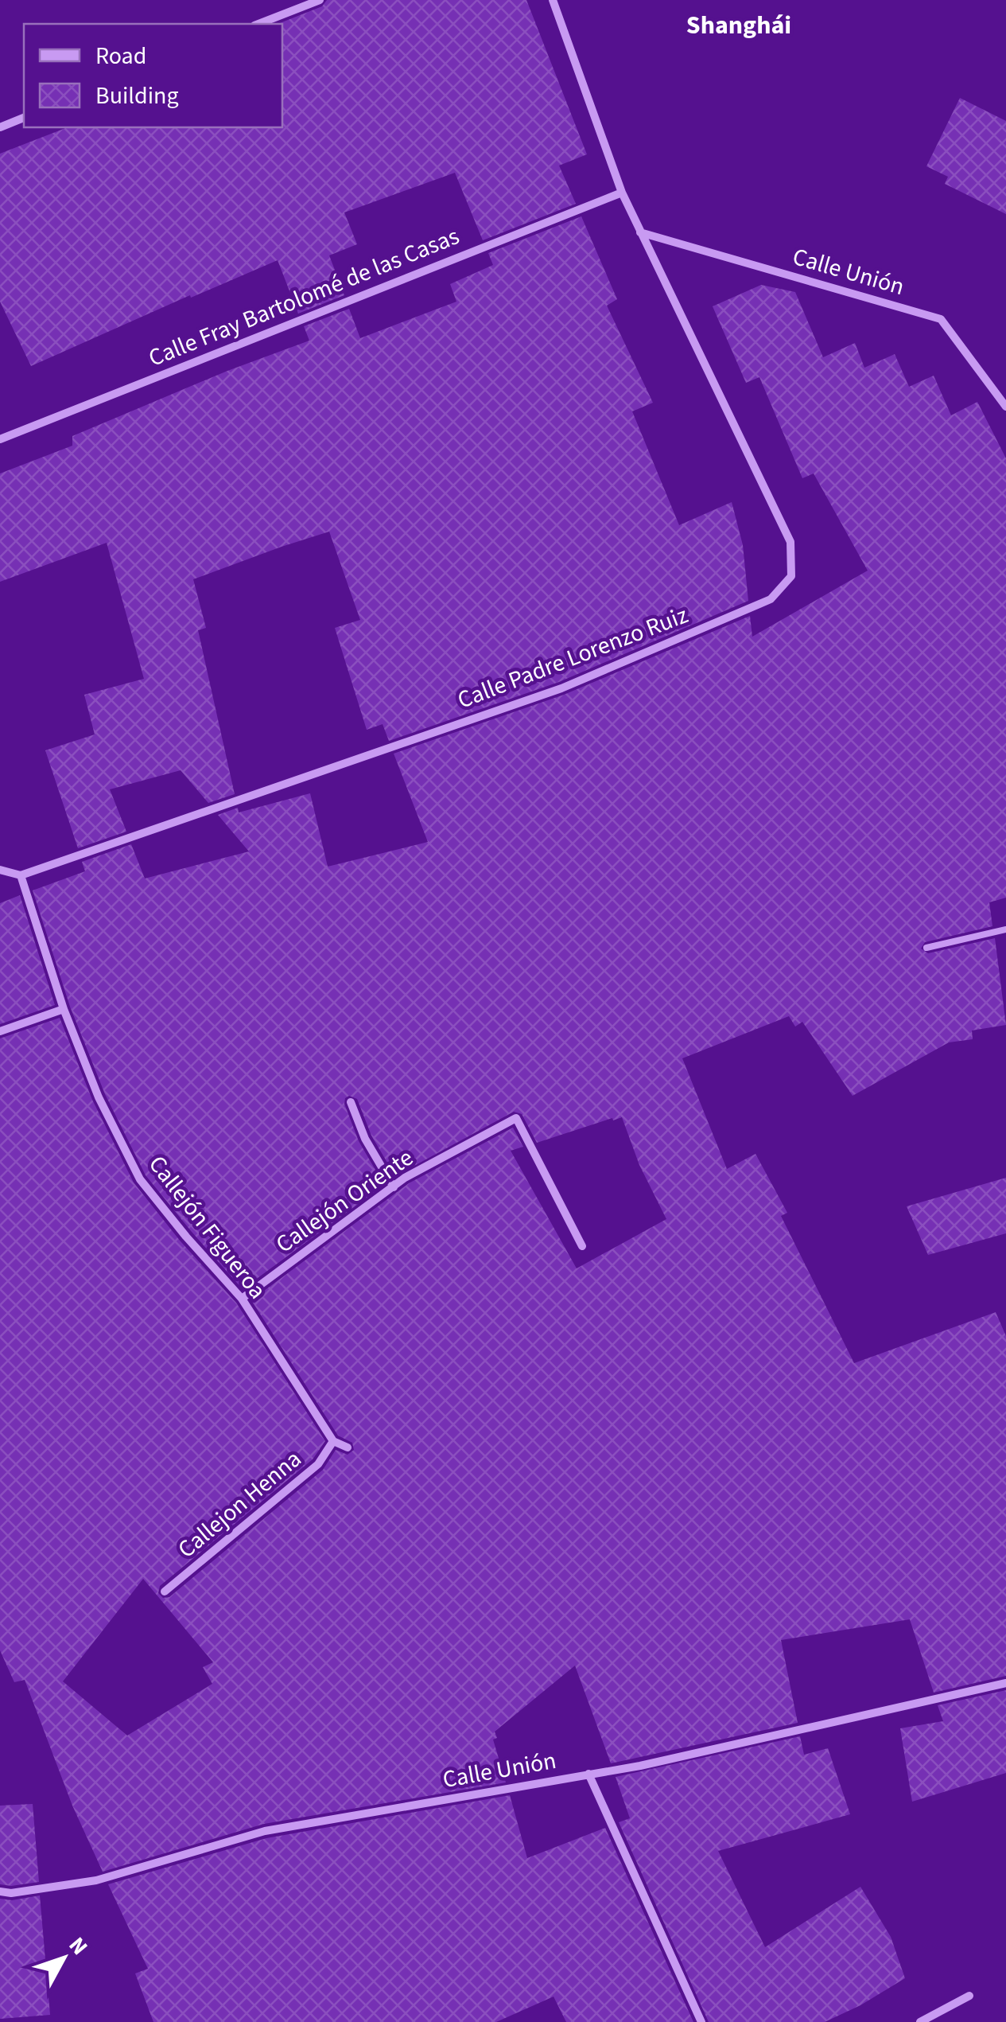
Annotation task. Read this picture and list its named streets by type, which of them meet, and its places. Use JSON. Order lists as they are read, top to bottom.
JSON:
{
  "streets": {
    "street": [
      "Calle Unión",
      "Calle Fray Bartolomé de las Casas",
      "Calle Padre Lorenzo Ruiz",
      "Callejón Oriente",
      "Callejón Figueroa",
      "Callejon Henna"
    ]
  },
  "crossings": [
    ["Calle Unión", "Calle Padre Lorenzo Ruiz"],
    ["Calle Fray Bartolomé de las Casas", "Calle Padre Lorenzo Ruiz"],
    ["Calle Padre Lorenzo Ruiz", "Callejón Figueroa"],
    ["Callejón Oriente", "Callejón Figueroa"],
    ["Callejón Figueroa", "Callejon Henna"]
  ],
  "districts": ["Shanghái"],
  "legend": ["Road", "Building"],
  "north": "top right"
}
